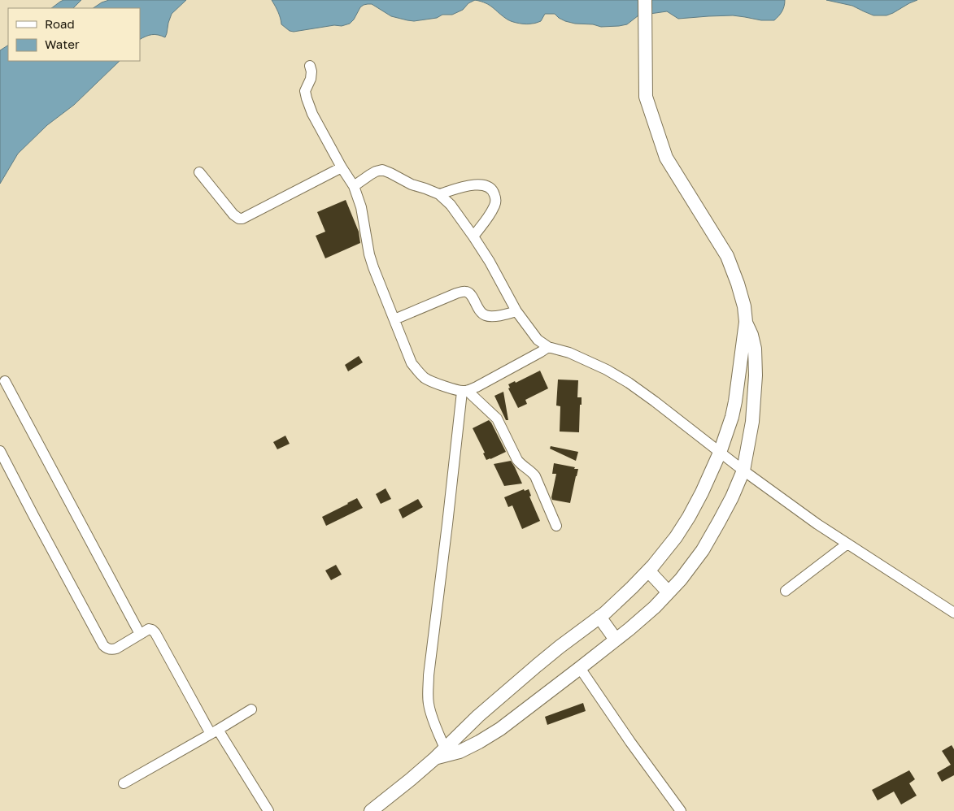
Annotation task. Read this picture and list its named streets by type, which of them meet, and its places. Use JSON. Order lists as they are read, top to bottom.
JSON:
{
  "legend": ["Road", "Water"]
}
